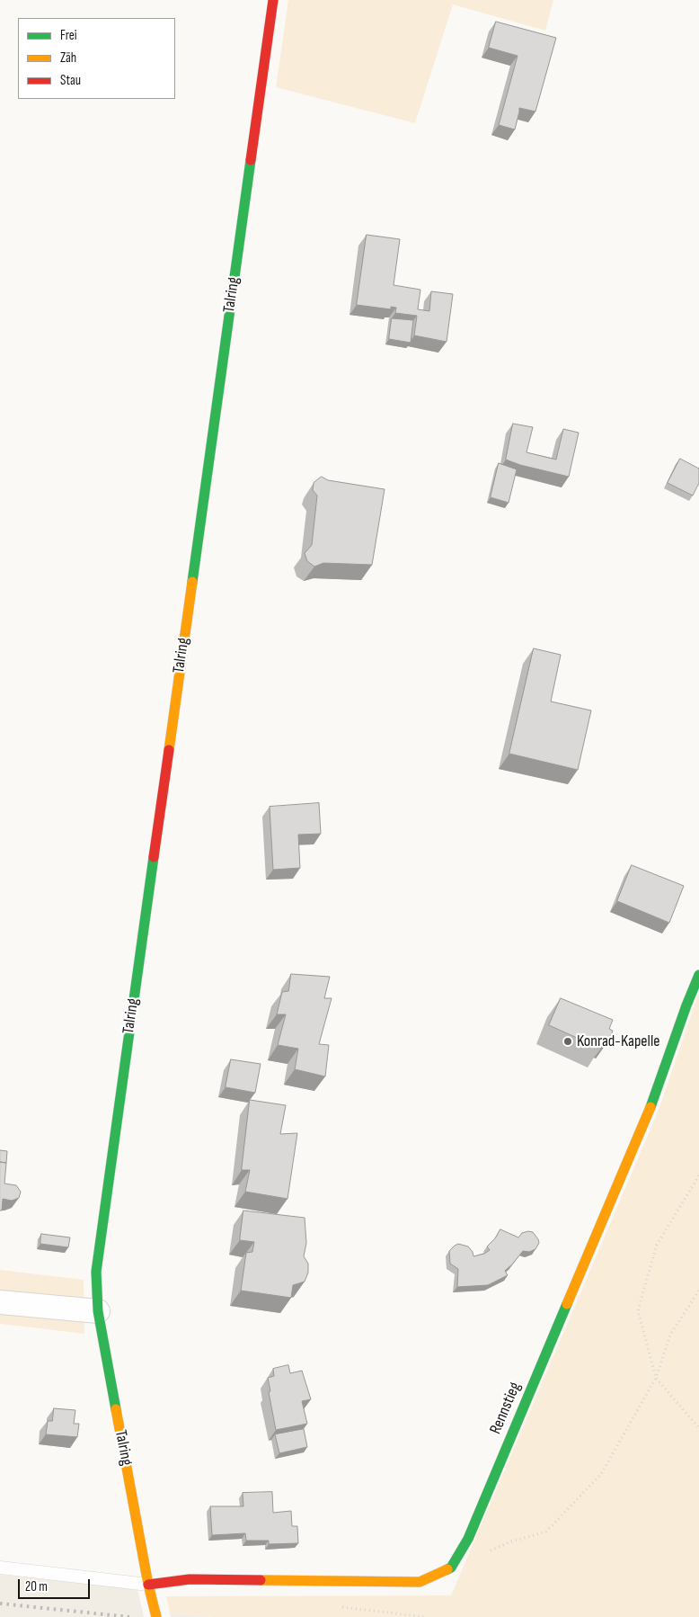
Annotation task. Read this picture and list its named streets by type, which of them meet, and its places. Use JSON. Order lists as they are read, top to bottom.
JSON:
{
  "streets": {
    "street": ["Talring", "Rennstieg"]
  },
  "crossings": [
    ["Talring", "Rennstieg"]
  ],
  "places": ["Konrad-Kapelle"],
  "legend": ["Frei", "Zäh", "Stau"],
  "scale_bar": "20 m"
}
